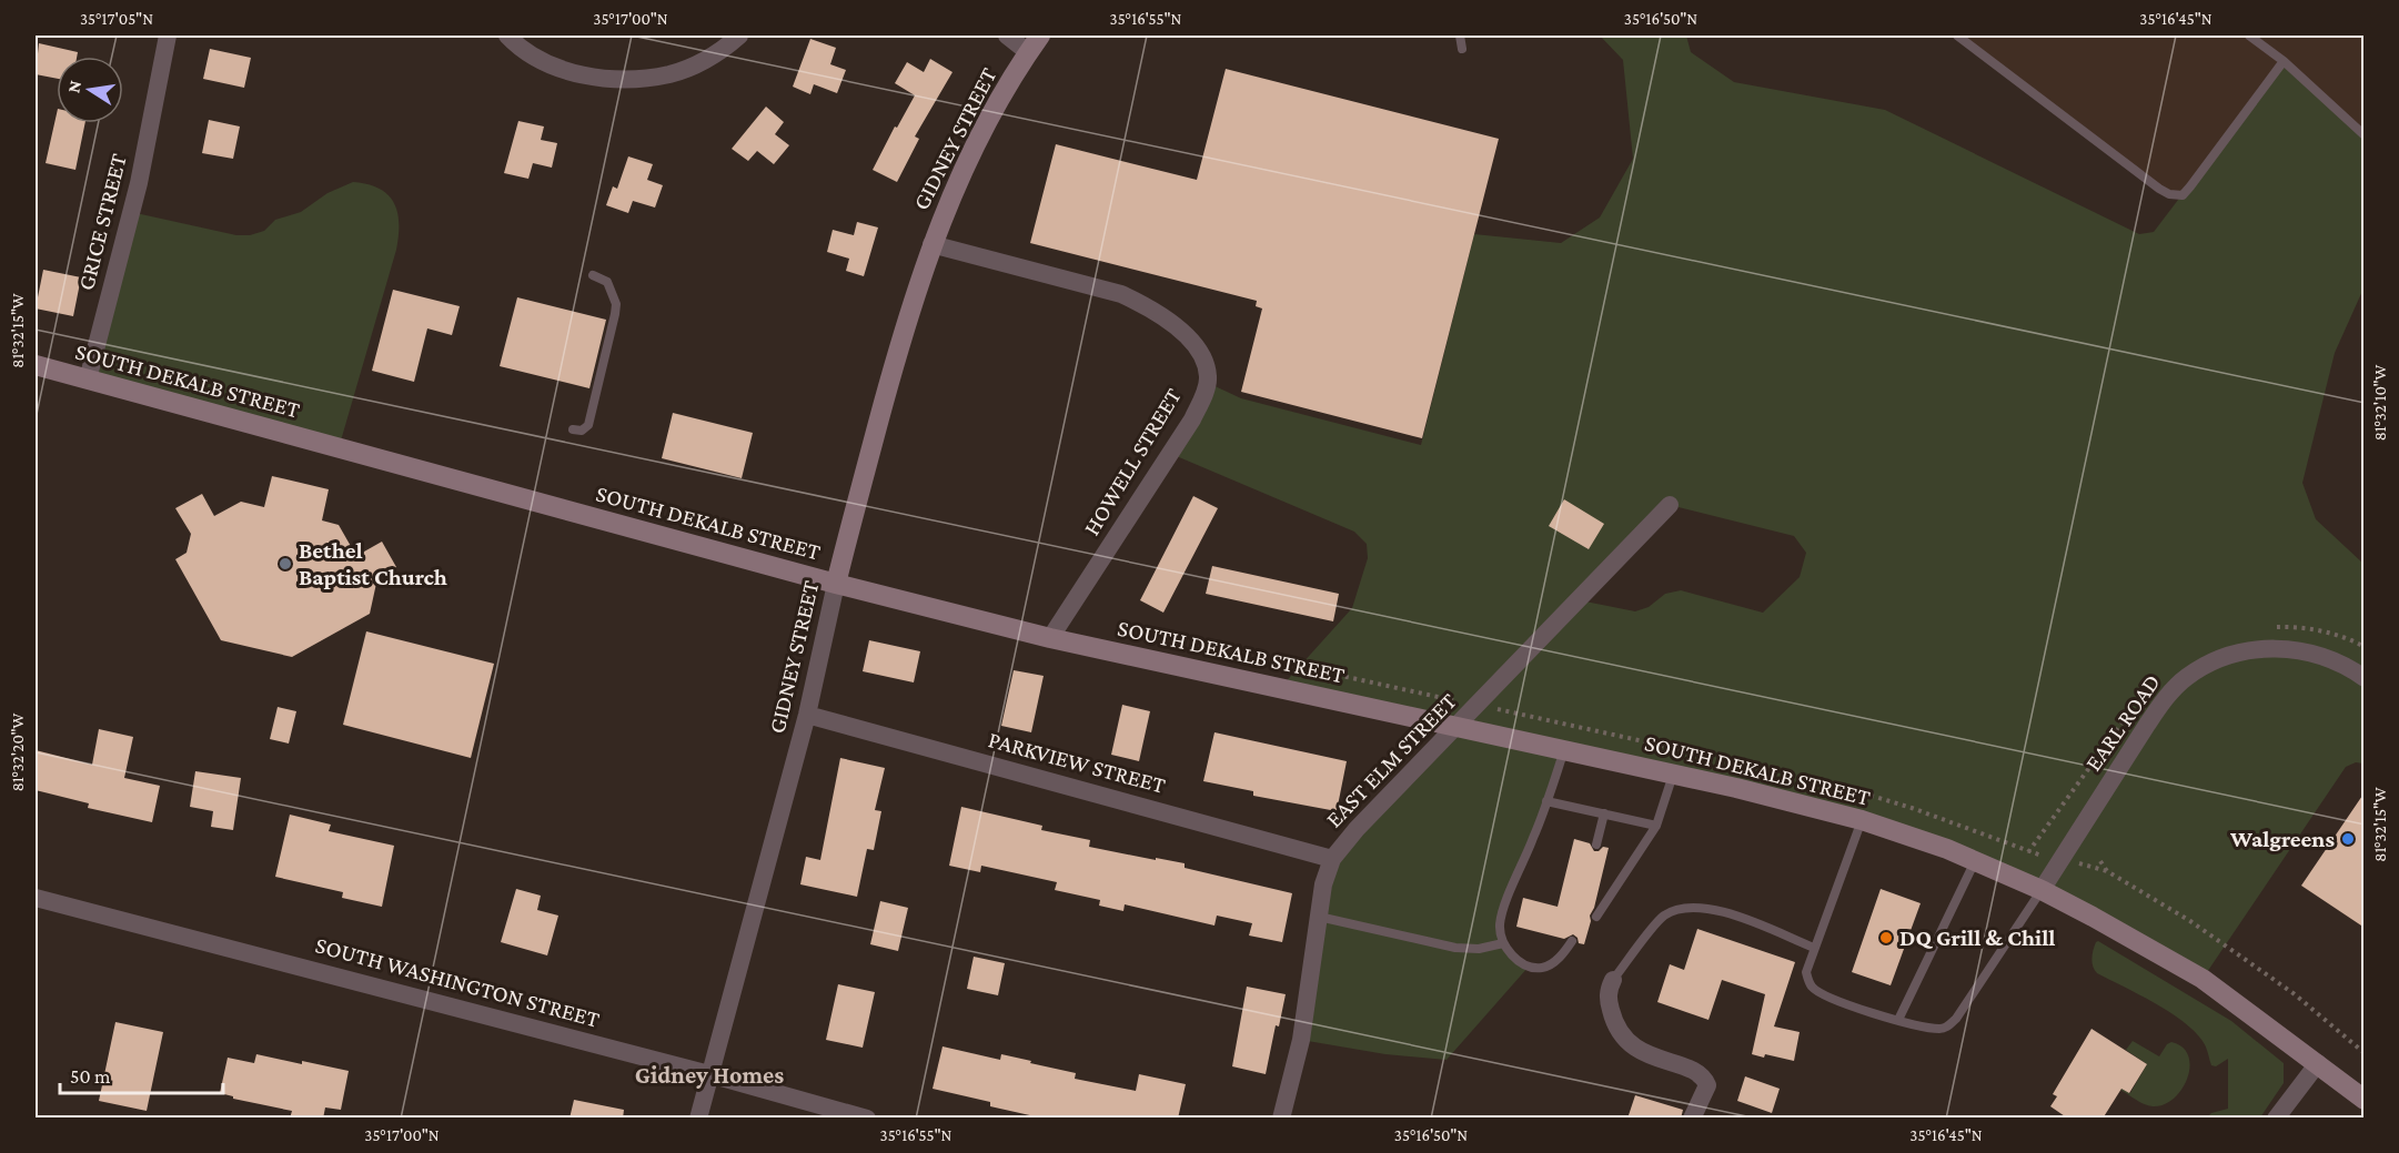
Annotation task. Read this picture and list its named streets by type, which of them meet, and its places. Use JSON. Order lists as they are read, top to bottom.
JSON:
{
  "streets": {
    "main road": ["GIDNEY STREET", "SOUTH DEKALB STREET"],
    "street": [
      "GRICE STREET",
      "HOWELL STREET",
      "EARL ROAD",
      "EAST ELM STREET",
      "PARKVIEW STREET",
      "SOUTH WASHINGTON STREET"
    ]
  },
  "crossings": [
    ["GIDNEY STREET", "SOUTH DEKALB STREET"],
    ["GIDNEY STREET", "HOWELL STREET"],
    ["GIDNEY STREET", "PARKVIEW STREET"],
    ["GIDNEY STREET", "SOUTH WASHINGTON STREET"],
    ["GRICE STREET", "SOUTH DEKALB STREET"],
    ["SOUTH DEKALB STREET", "HOWELL STREET"],
    ["SOUTH DEKALB STREET", "EARL ROAD"],
    ["SOUTH DEKALB STREET", "EAST ELM STREET"],
    ["EAST ELM STREET", "PARKVIEW STREET"]
  ],
  "districts": ["Gidney Homes"],
  "places": ["Bethel Baptist Church", "Walgreens", "DQ Grill & Chill"],
  "scale_bar": "50 m",
  "north": "left",
  "coordinates": [
    "35°17'05\"N",
    "35°17'00\"N",
    "35°16'55\"N",
    "35°16'50\"N",
    "35°16'45\"N",
    "81°32'15\"W",
    "81°32'10\"W",
    "81°32'20\"W"
  ]
}
